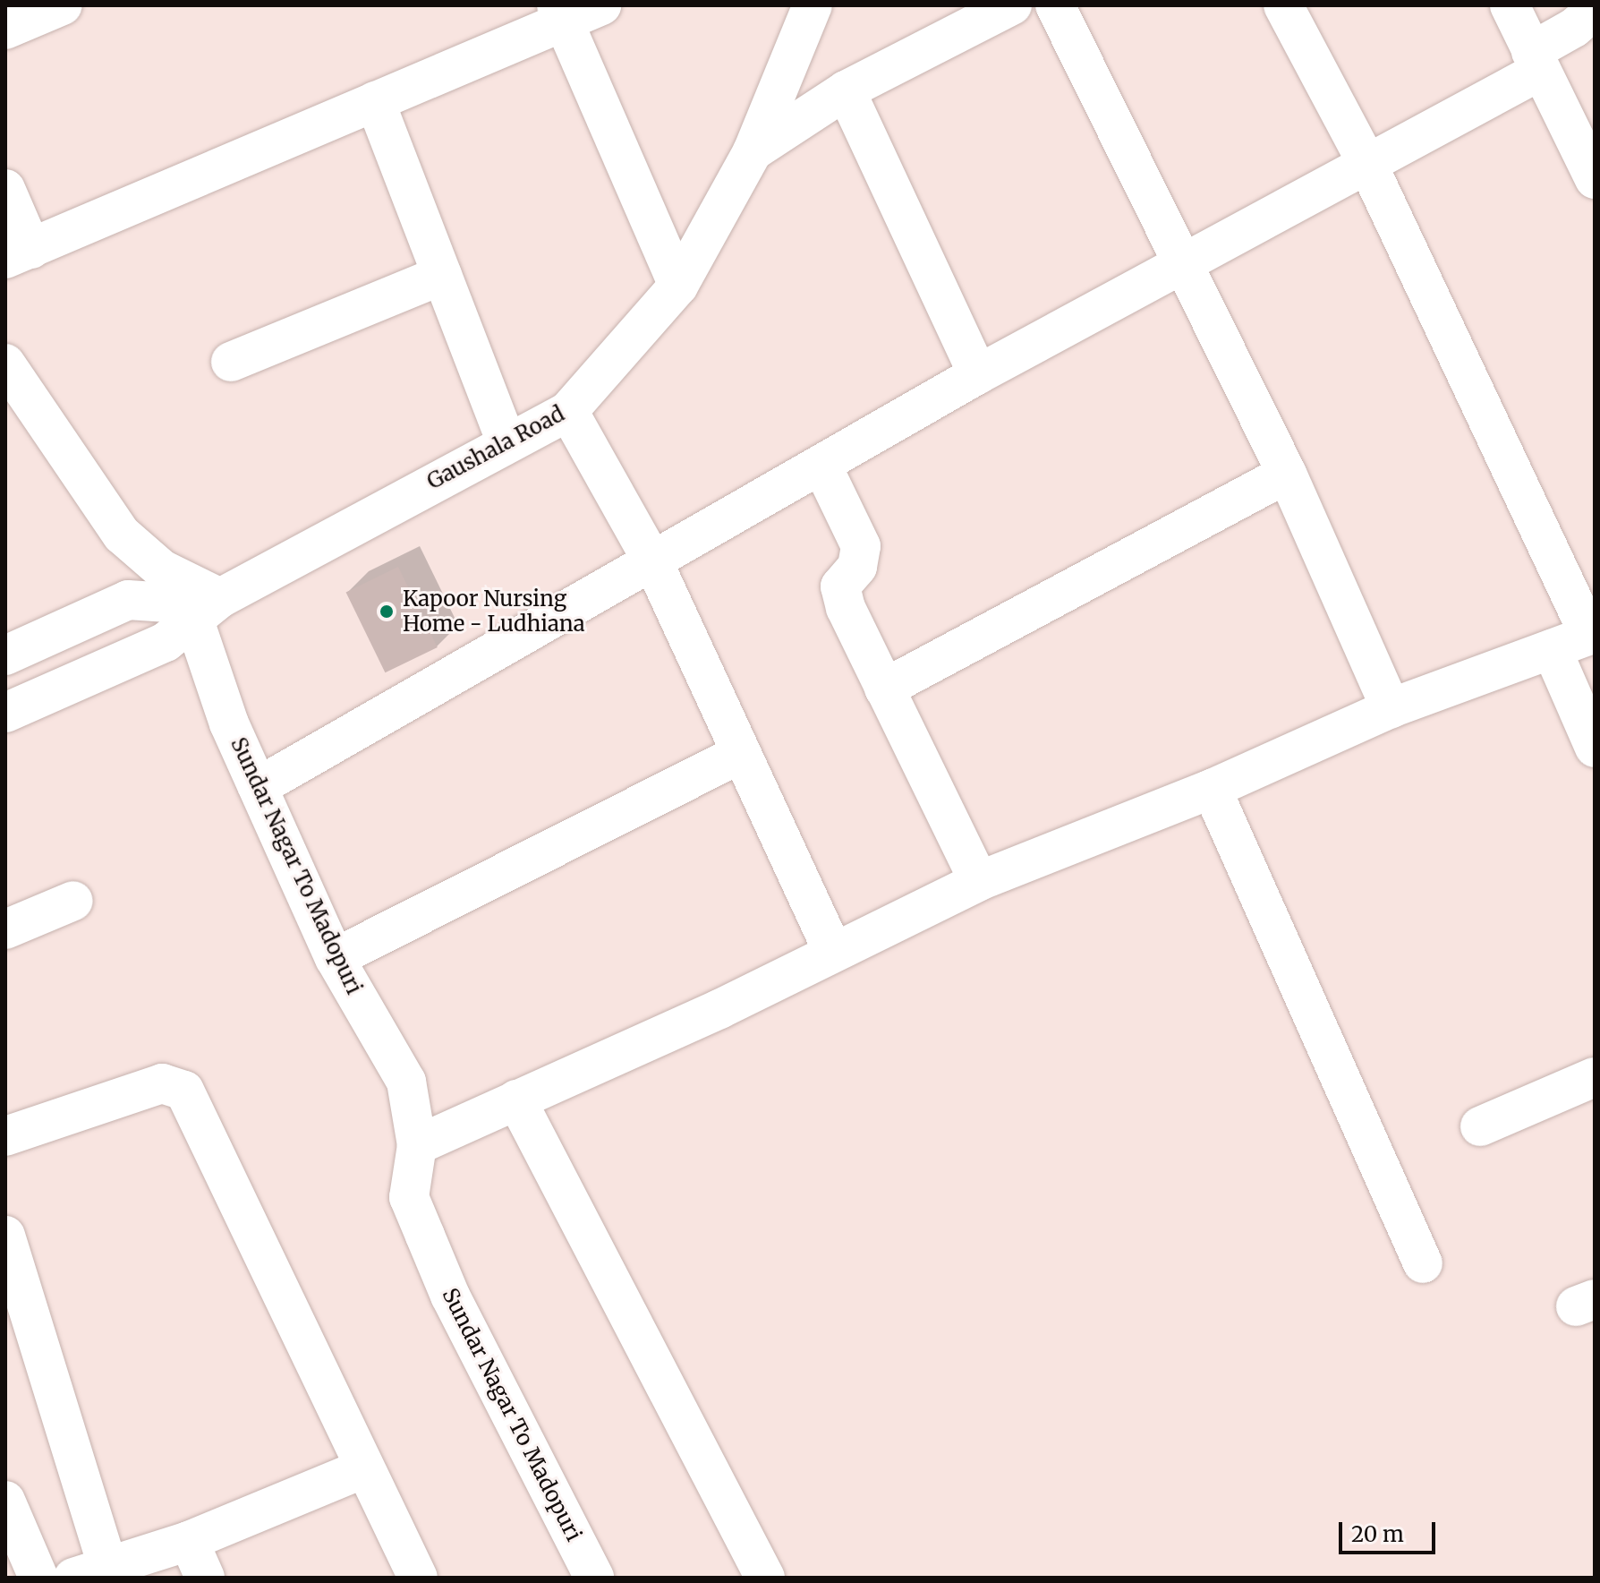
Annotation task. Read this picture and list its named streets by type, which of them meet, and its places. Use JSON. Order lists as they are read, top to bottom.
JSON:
{
  "streets": {
    "street": ["Gaushala Road", "Sundar Nagar To Madopuri"]
  },
  "crossings": [
    ["Gaushala Road", "Sundar Nagar To Madopuri"]
  ],
  "places": ["Kapoor Nursing Home - Ludhiana"],
  "scale_bar": "20 m"
}
